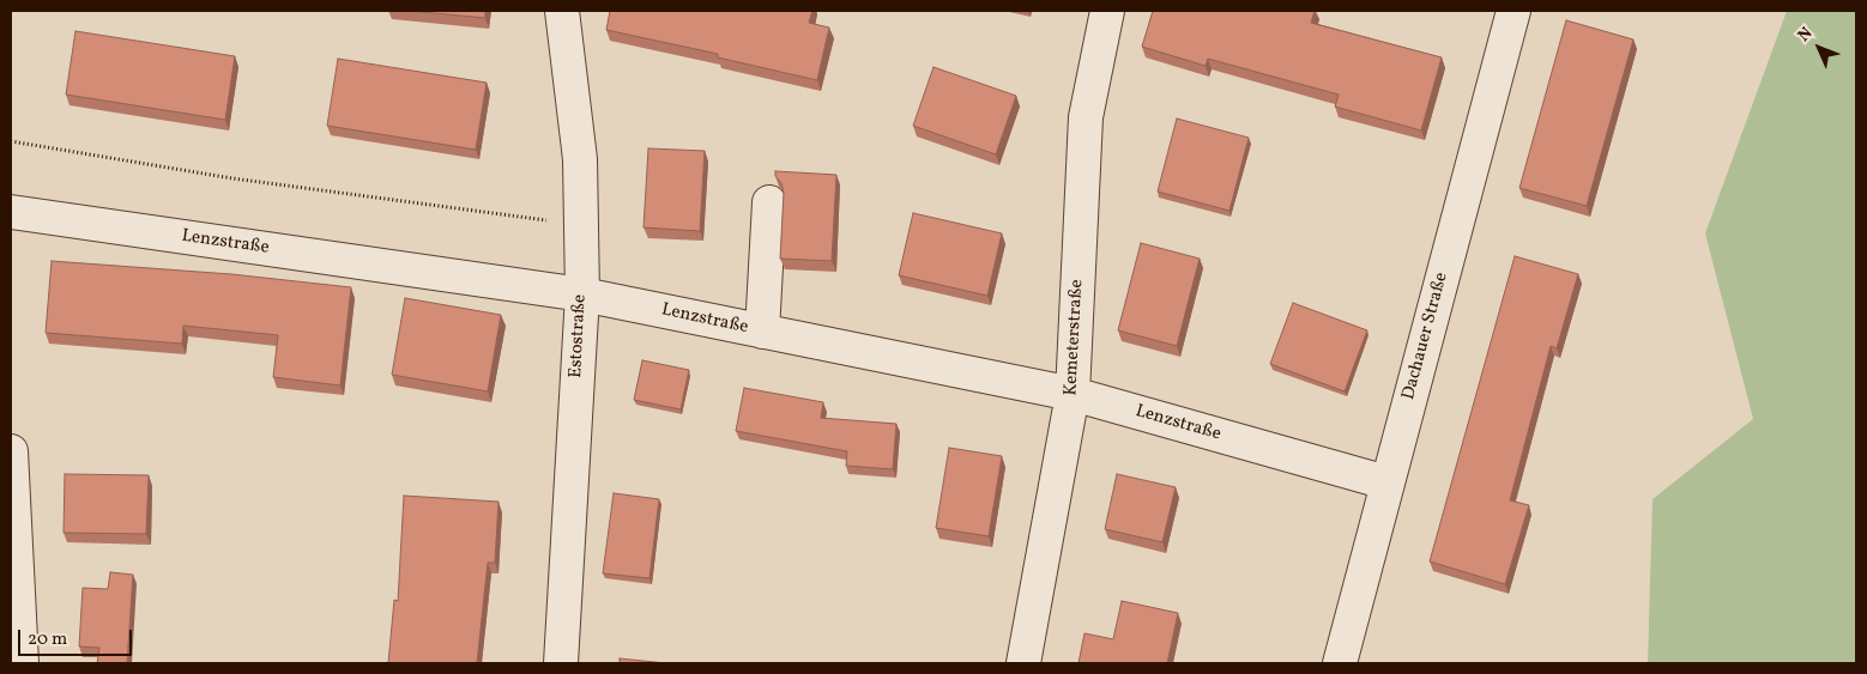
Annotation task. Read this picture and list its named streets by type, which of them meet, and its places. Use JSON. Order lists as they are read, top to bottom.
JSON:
{
  "streets": {
    "street": [
      "Lenzstraße",
      "Estostraße",
      "Dachauer Straße",
      "Kemeterstraße"
    ]
  },
  "crossings": [
    ["Lenzstraße", "Estostraße"],
    ["Lenzstraße", "Dachauer Straße"],
    ["Lenzstraße", "Kemeterstraße"]
  ],
  "scale_bar": "20 m",
  "north": "top left"
}
